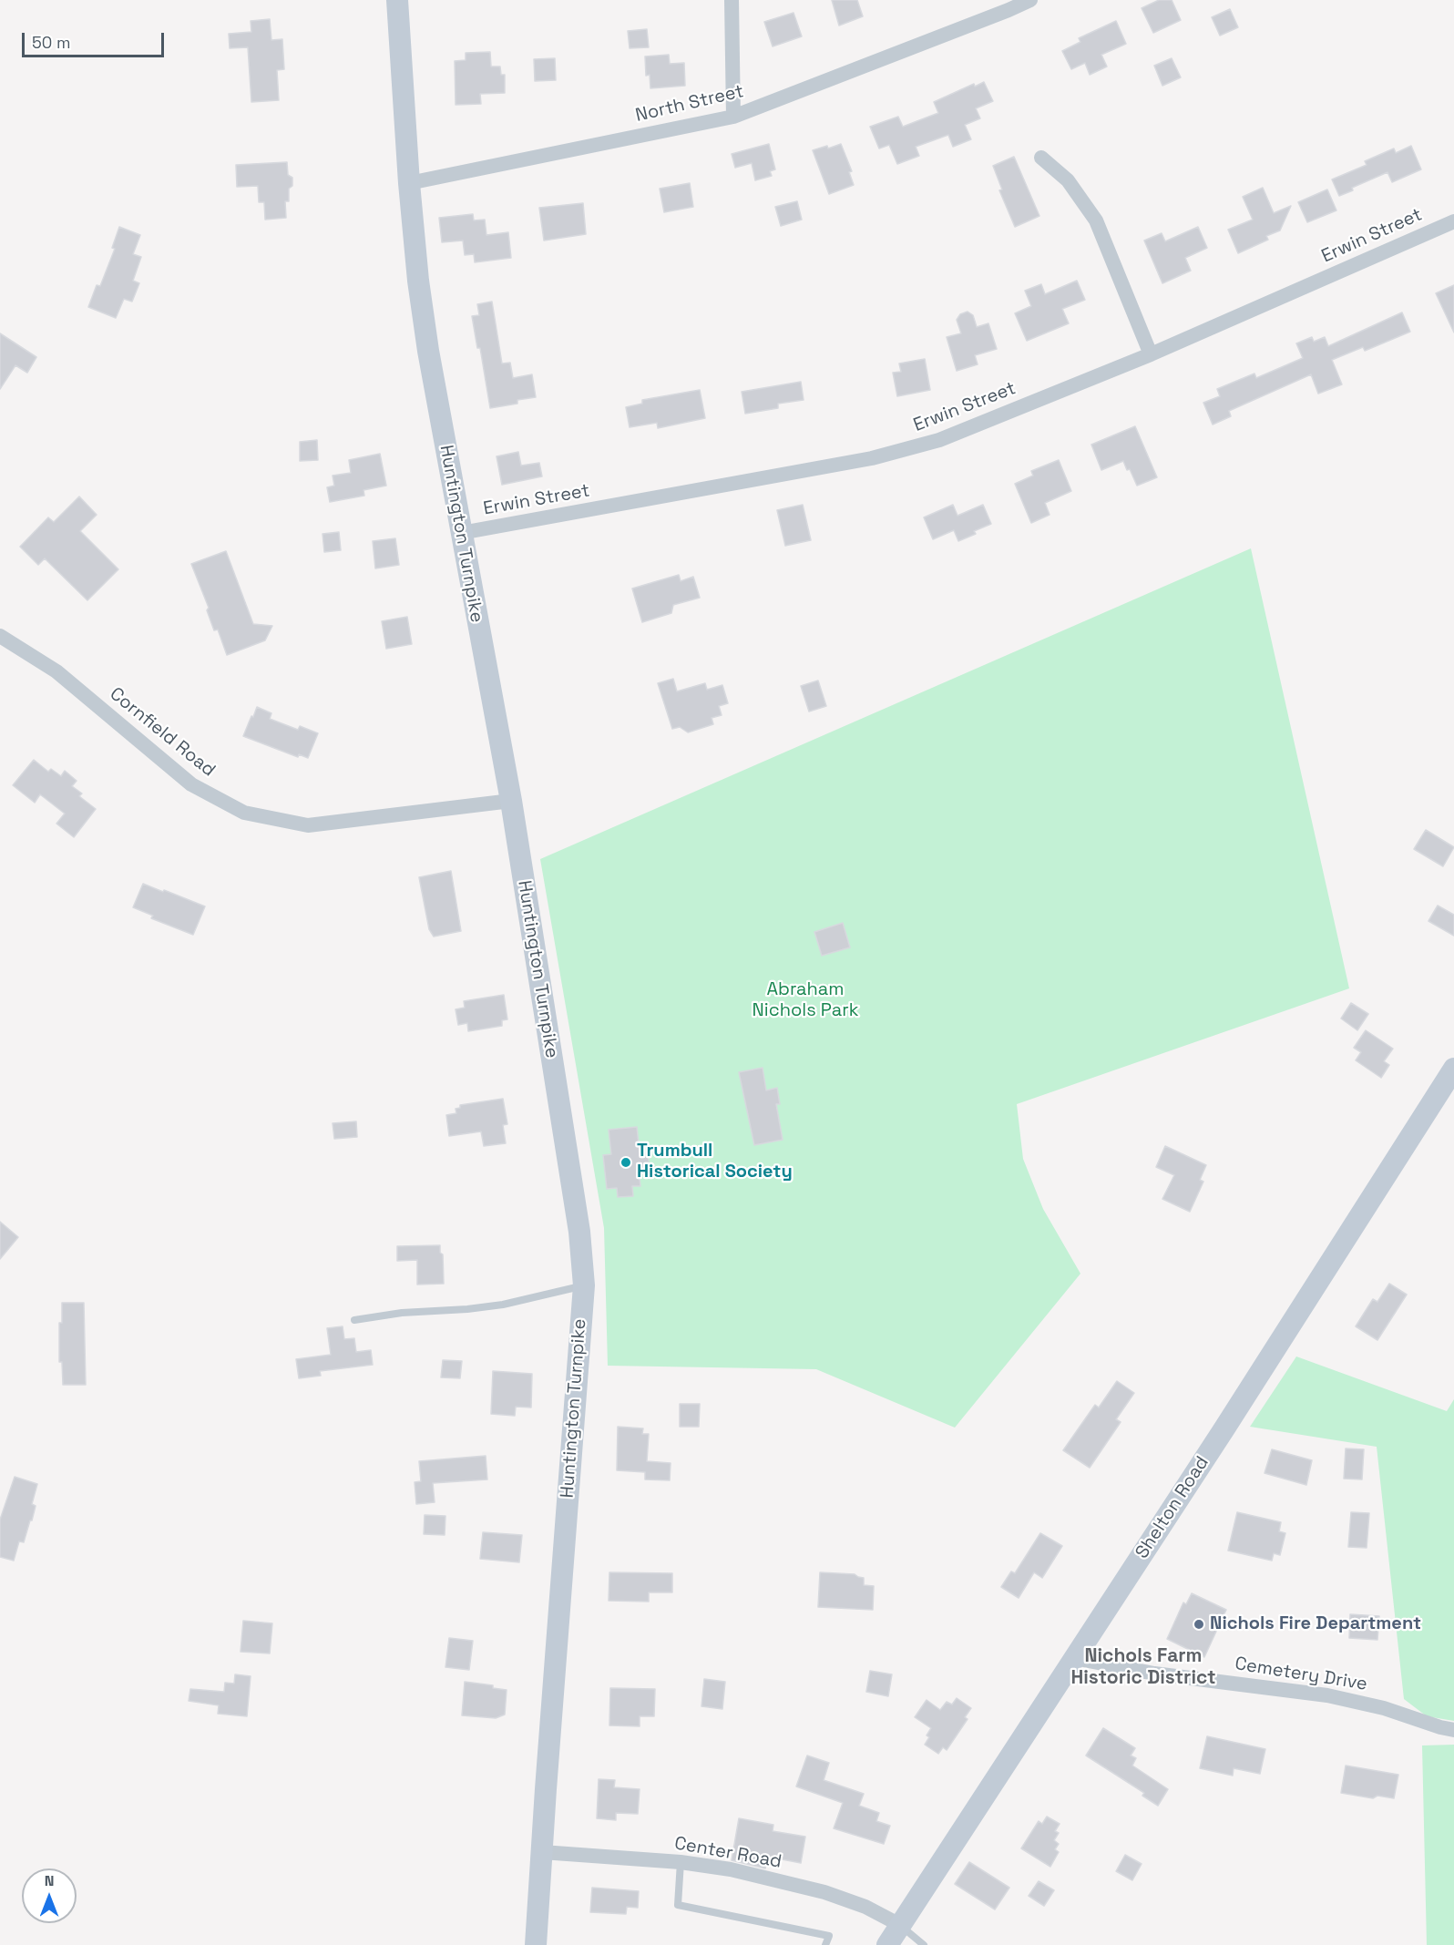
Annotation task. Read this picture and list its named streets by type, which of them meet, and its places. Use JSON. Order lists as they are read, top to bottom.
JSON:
{
  "streets": {
    "main road": ["Huntington Turnpike", "Shelton Road"],
    "street": [
      "North Street",
      "Erwin Street",
      "Cornfield Road",
      "Cemetery Drive",
      "Center Road"
    ]
  },
  "crossings": [
    ["North Street", "Huntington Turnpike"],
    ["Erwin Street", "Huntington Turnpike"],
    ["Huntington Turnpike", "Cornfield Road"],
    ["Huntington Turnpike", "Center Road"],
    ["Shelton Road", "Cemetery Drive"],
    ["Shelton Road", "Center Road"]
  ],
  "districts": ["Nichols Farm Historic District"],
  "parks": ["Abraham Nichols Park"],
  "places": ["Trumbull Historical Society", "Nichols Fire Department"],
  "scale_bar": "50 m",
  "north": "top"
}
